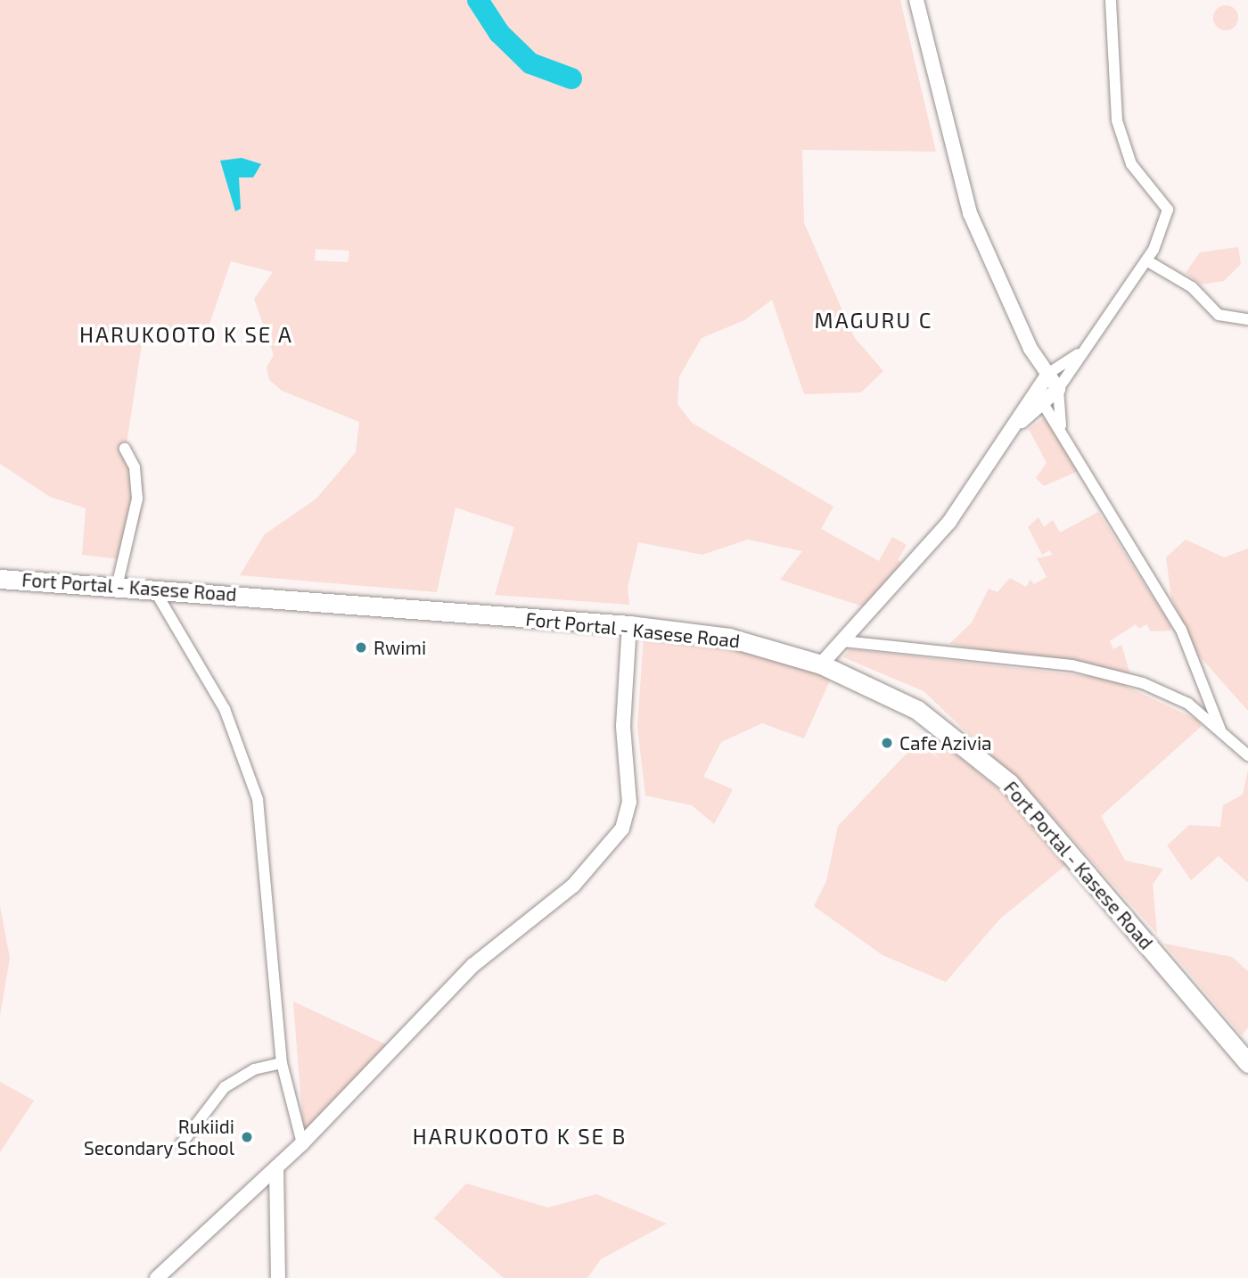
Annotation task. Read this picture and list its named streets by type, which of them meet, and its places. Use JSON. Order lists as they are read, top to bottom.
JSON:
{
  "streets": {
    "highway": ["Fort Portal - Kasese Road"]
  },
  "districts": ["MAGURU C", "HARUKOOTO K SE A", "HARUKOOTO K SE B"],
  "places": ["Rwimi", "Cafe Azivia", "Rukiidi Secondary School"]
}
